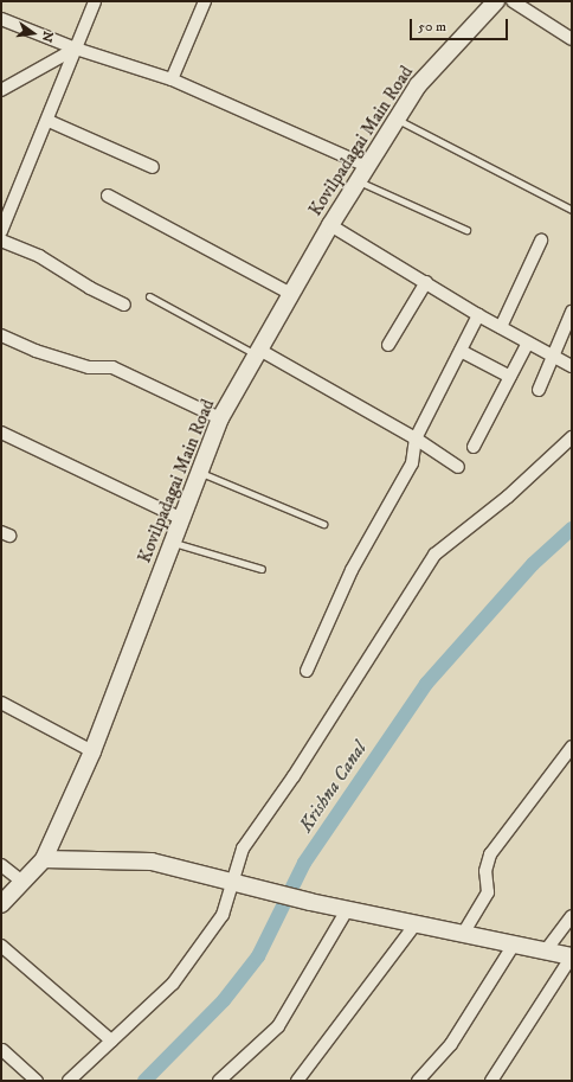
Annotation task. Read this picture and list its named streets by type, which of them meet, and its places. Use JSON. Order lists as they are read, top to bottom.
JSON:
{
  "streets": {
    "street": ["Kovilpadagai Main Road"]
  },
  "water": ["Krishna Canal"],
  "scale_bar": "50 m",
  "north": "right"
}
